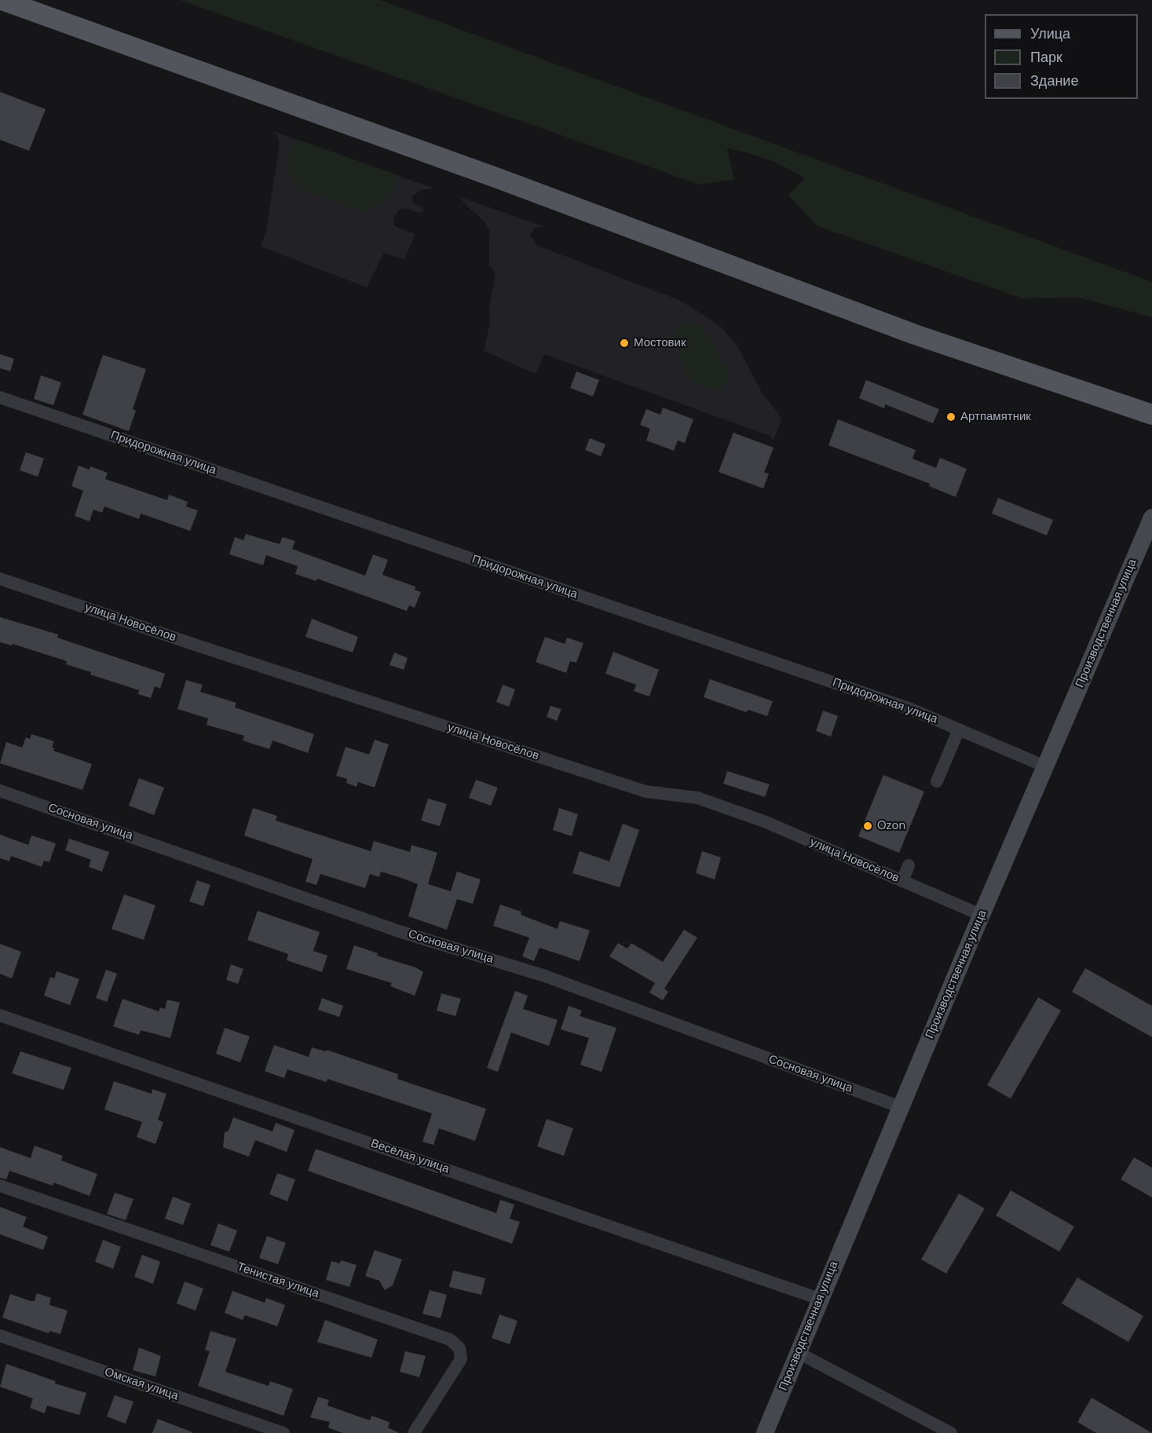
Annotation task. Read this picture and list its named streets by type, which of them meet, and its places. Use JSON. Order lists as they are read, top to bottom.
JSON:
{
  "streets": {
    "street": [
      "Придорожная улица",
      "улица Новосёлов",
      "Производственная улица",
      "Сосновая улица",
      "Весёлая улица",
      "Тенистая улица",
      "Омская улица"
    ]
  },
  "crossings": [
    ["Придорожная улица", "Производственная улица"],
    ["улица Новосёлов", "Производственная улица"],
    ["Производственная улица", "Сосновая улица"],
    ["Производственная улица", "Весёлая улица"]
  ],
  "places": ["Мостовик", "Артпамятник", "Ozon"],
  "legend": ["Улица", "Парк", "Здание"]
}
